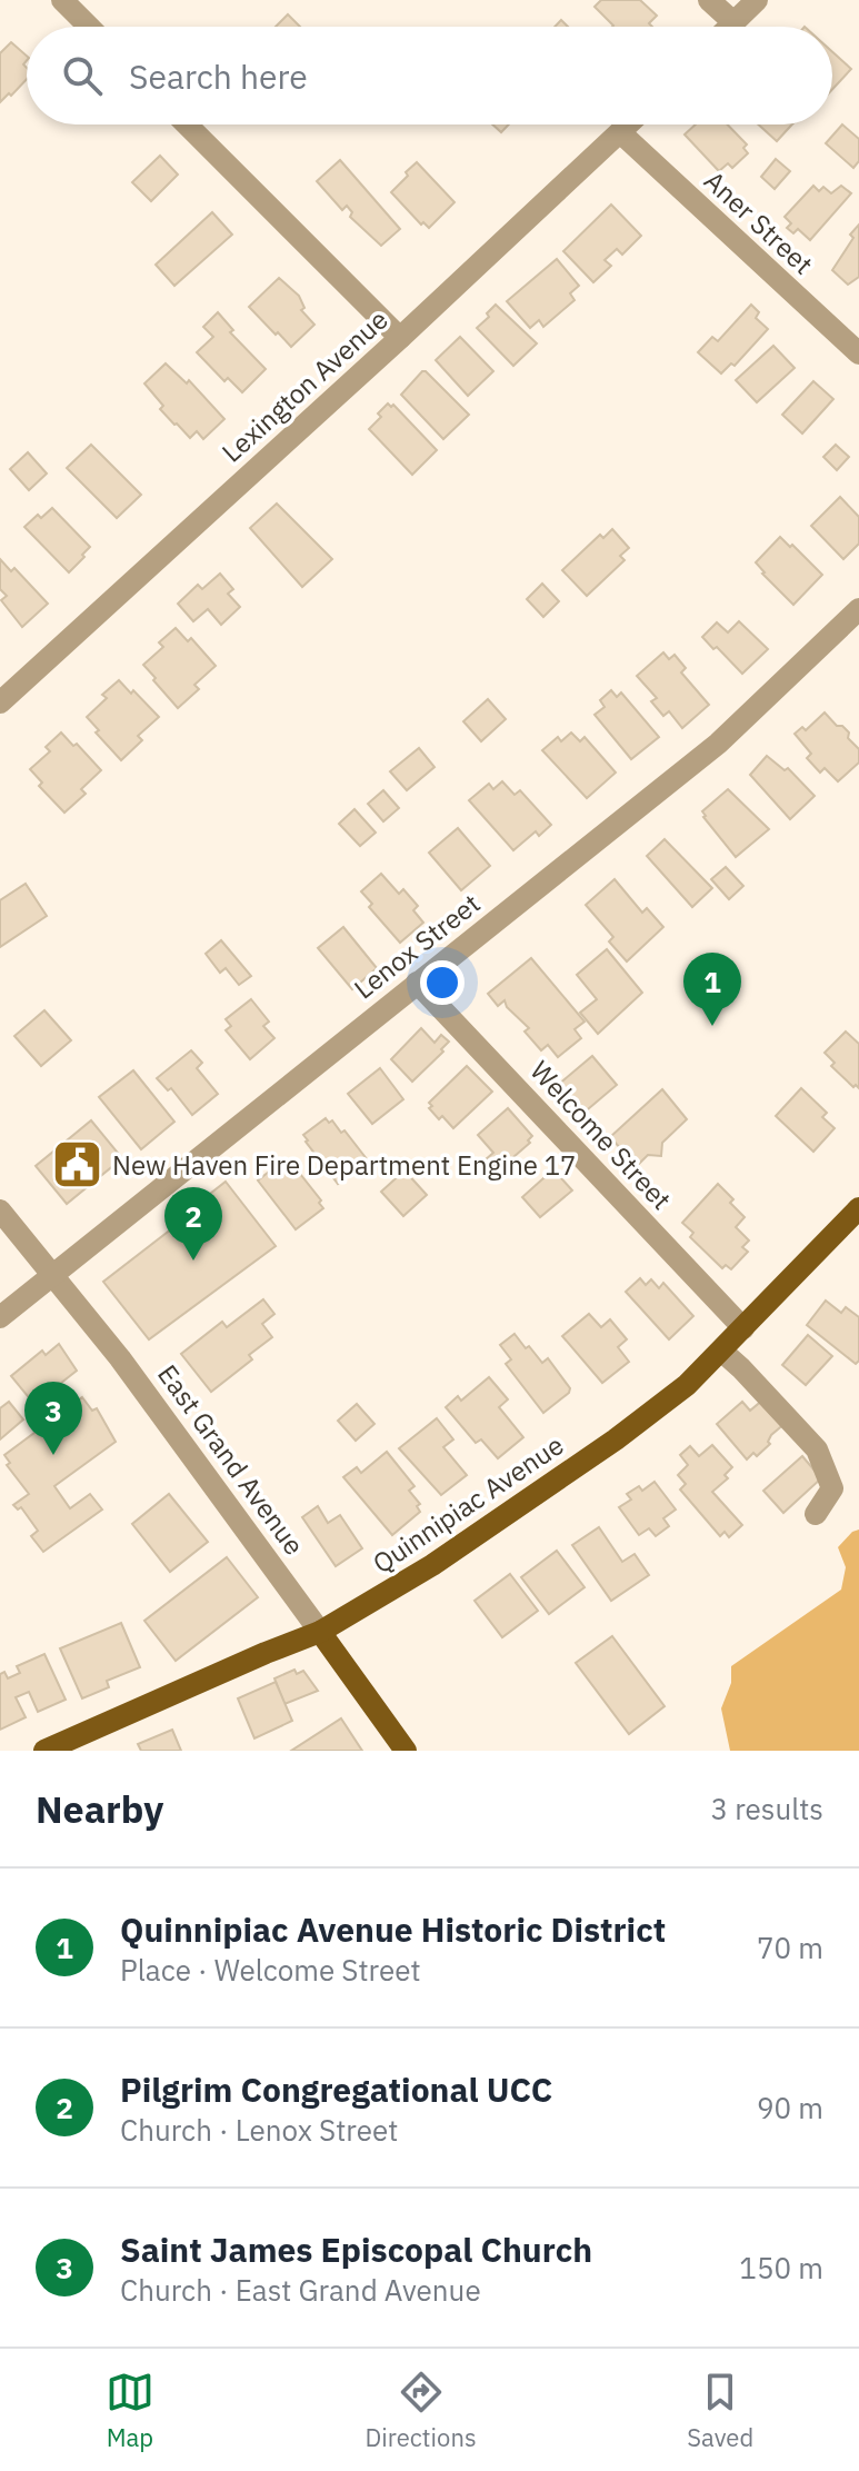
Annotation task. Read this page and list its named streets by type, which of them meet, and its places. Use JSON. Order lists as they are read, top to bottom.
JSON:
{
  "streets": {
    "main road": ["East Grand Avenue", "Quinnipiac Avenue"],
    "street": [
      "Aner Street",
      "Lexington Avenue",
      "Lenox Street",
      "Welcome Street"
    ]
  },
  "crossings": [
    ["Aner Street", "Lexington Avenue"],
    ["Lenox Street", "Welcome Street"],
    ["Lenox Street", "East Grand Avenue"],
    ["Welcome Street", "Quinnipiac Avenue"],
    ["East Grand Avenue", "Quinnipiac Avenue"]
  ],
  "places": {
    "public building": ["New Haven Fire Department Engine 17"]
  },
  "page": {
    "search": "Search here",
    "pins": ["1", "2", "3"],
    "heading": ["Nearby", "3 results"],
    "list": [
      {
        "mark": "1",
        "name": "Quinnipiac Avenue Historic District",
        "note": "Place · Welcome Street",
        "value": "70 m"
      },
      {
        "mark": "2",
        "name": "Pilgrim Congregational UCC",
        "note": "Church · Lenox Street",
        "value": "90 m"
      },
      {
        "mark": "3",
        "name": "Saint James Episcopal Church",
        "note": "Church · East Grand Avenue",
        "value": "150 m"
      }
    ],
    "nav": ["Map", "Directions", "Saved"]
  }
}
